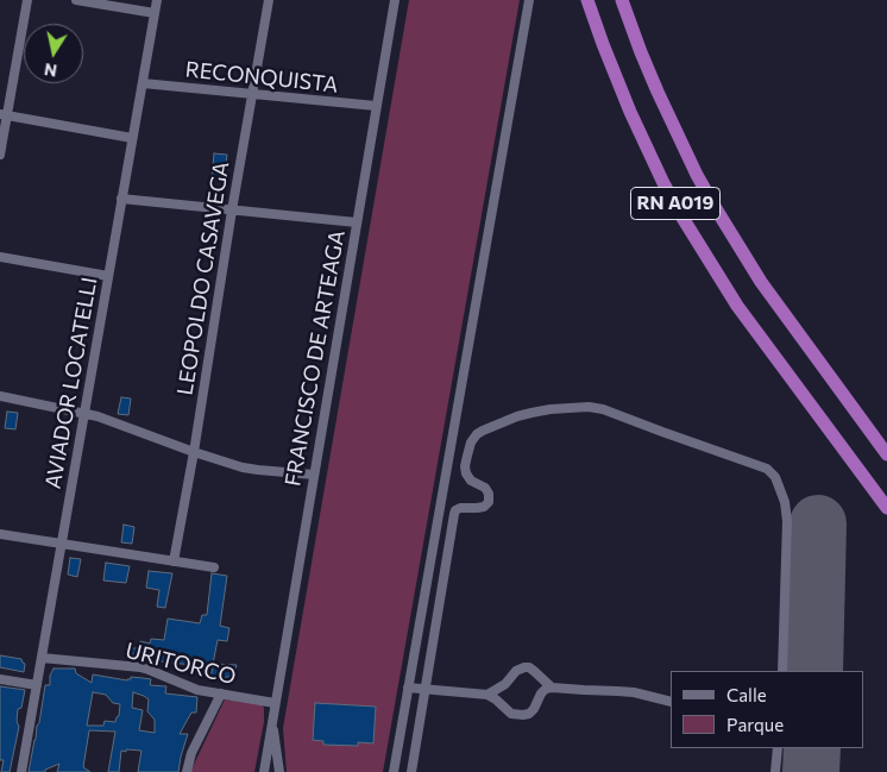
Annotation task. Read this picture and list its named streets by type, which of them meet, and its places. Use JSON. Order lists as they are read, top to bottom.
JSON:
{
  "streets": {
    "highway": ["RN A019"],
    "street": [
      "RECONQUISTA",
      "LEOPOLDO CASAVEGA",
      "FRANCISCO DE ARTEAGA",
      "AVIADOR LOCATELLI",
      "URITORCO"
    ]
  },
  "crossings": [
    ["RECONQUISTA", "LEOPOLDO CASAVEGA"],
    ["RECONQUISTA", "FRANCISCO DE ARTEAGA"],
    ["RECONQUISTA", "AVIADOR LOCATELLI"],
    ["FRANCISCO DE ARTEAGA", "URITORCO"],
    ["AVIADOR LOCATELLI", "URITORCO"]
  ],
  "legend": ["Calle", "Parque"],
  "north": "bottom"
}
